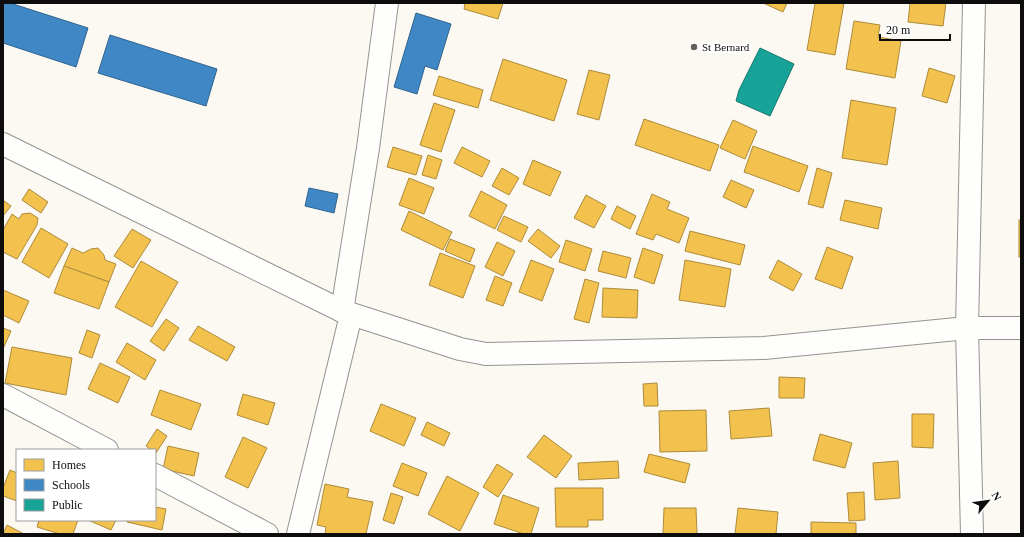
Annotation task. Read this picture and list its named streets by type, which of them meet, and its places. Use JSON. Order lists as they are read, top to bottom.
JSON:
{
  "places": ["St Bernard"],
  "legend": ["Homes", "Schools", "Public"],
  "scale_bar": "20 m",
  "north": "top right"
}
